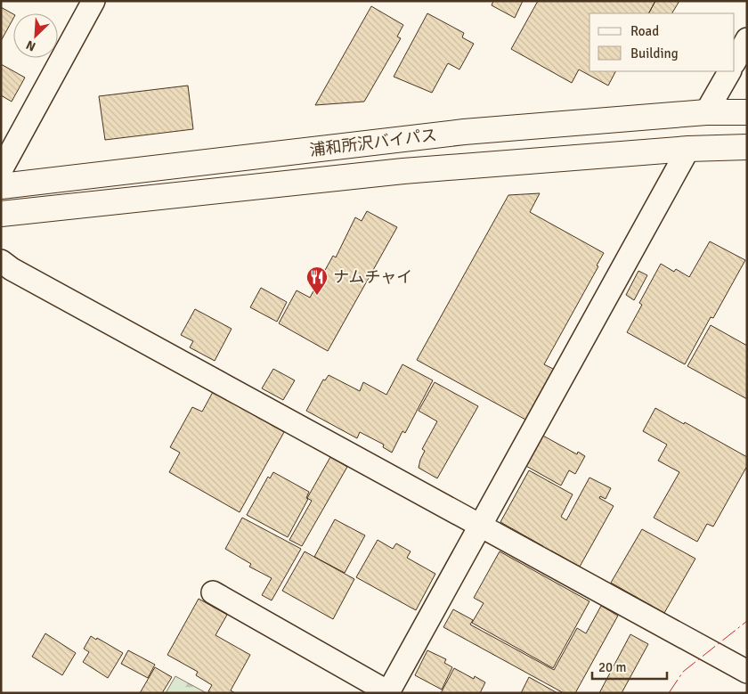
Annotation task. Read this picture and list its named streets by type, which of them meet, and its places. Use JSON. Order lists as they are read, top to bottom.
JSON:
{
  "streets": {
    "highway": ["浦和所沢バイパス"]
  },
  "places": {
    "restaurant": ["ナムチャイ"]
  },
  "legend": ["Road", "Building"],
  "scale_bar": "20 m",
  "north": "bottom left"
}
